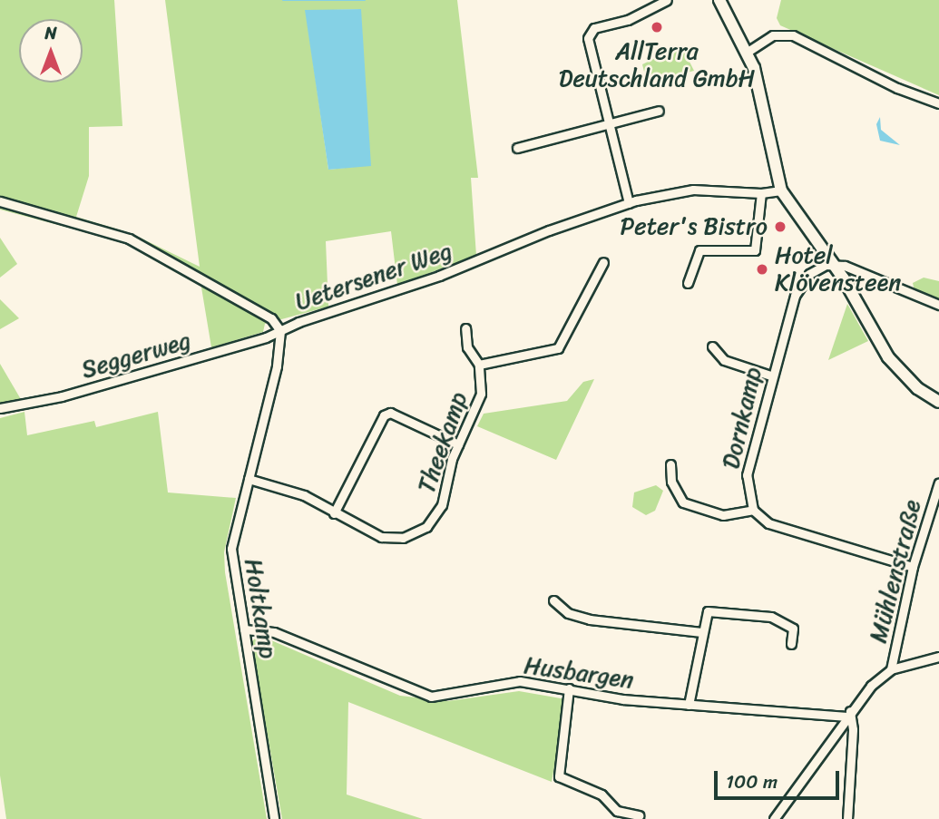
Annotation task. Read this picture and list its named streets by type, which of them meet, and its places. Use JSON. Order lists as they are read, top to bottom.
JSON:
{
  "streets": {
    "street": [
      "Uetersener Weg",
      "Seggerweg",
      "Dornkamp",
      "Theekamp",
      "Mühlenstraße",
      "Holtkamp",
      "Husbargen"
    ]
  },
  "crossings": [
    ["Uetersener Weg", "Seggerweg"],
    ["Uetersener Weg", "Holtkamp"],
    ["Seggerweg", "Holtkamp"],
    ["Theekamp", "Holtkamp"],
    ["Holtkamp", "Husbargen"]
  ],
  "places": ["AllTerra Deutschland GmbH", "Peter's Bistro", "Hotel Klövensteen"],
  "scale_bar": "100 m",
  "north": "top"
}
